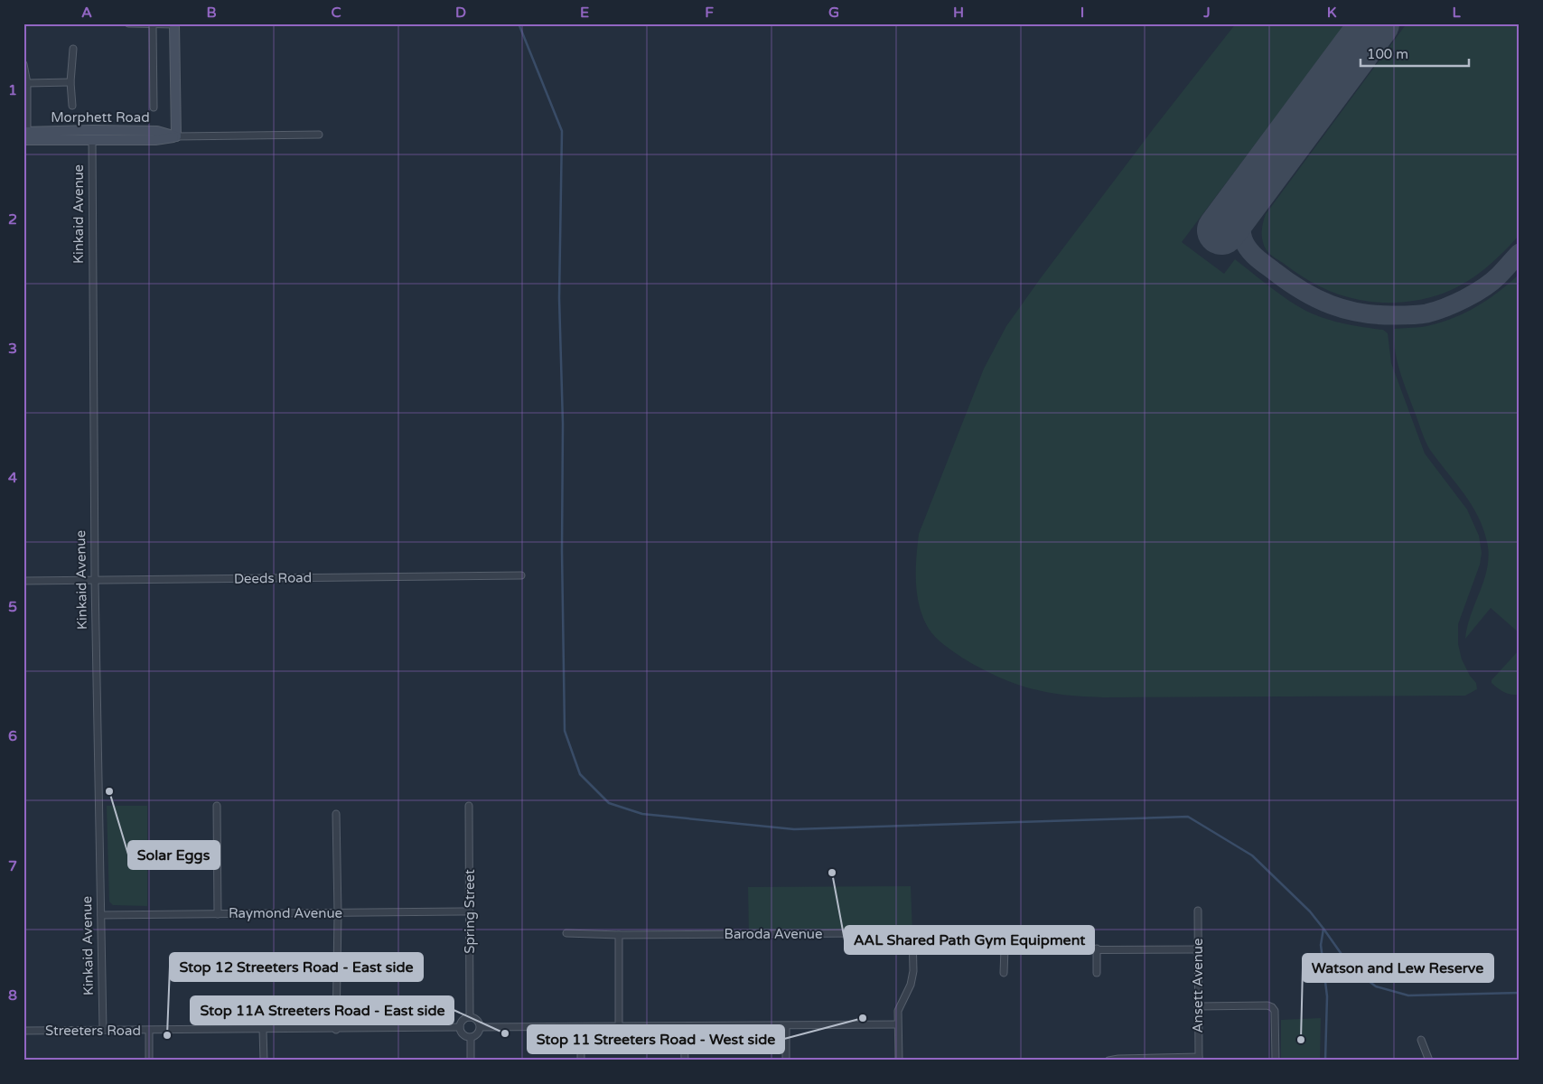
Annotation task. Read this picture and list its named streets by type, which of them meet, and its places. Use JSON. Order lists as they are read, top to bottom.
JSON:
{
  "streets": {
    "street": [
      "Morphett Road",
      "Kinkaid Avenue",
      "Deeds Road",
      "Spring Street",
      "Raymond Avenue",
      "Baroda Avenue",
      "Ansett Avenue",
      "Streeters Road"
    ]
  },
  "crossings": [
    ["Morphett Road", "Kinkaid Avenue"],
    ["Kinkaid Avenue", "Deeds Road"],
    ["Kinkaid Avenue", "Raymond Avenue"],
    ["Kinkaid Avenue", "Streeters Road"],
    ["Spring Street", "Raymond Avenue"],
    ["Spring Street", "Streeters Road"],
    ["Baroda Avenue", "Ansett Avenue"]
  ],
  "places": [
    "Solar Eggs",
    "AAL Shared Path Gym Equipment",
    "Stop 11 Streeters Road - West side",
    "Stop 11A Streeters Road - East side",
    "Stop 12 Streeters Road - East side",
    "Watson and Lew Reserve"
  ],
  "scale_bar": "100 m",
  "grid": {
    "columns": [
      "A",
      "B",
      "C",
      "D",
      "E",
      "F",
      "G",
      "H",
      "I",
      "J",
      "K",
      "L"
    ],
    "rows": [
      "1",
      "2",
      "3",
      "4",
      "5",
      "6",
      "7",
      "8"
    ]
  }
}
